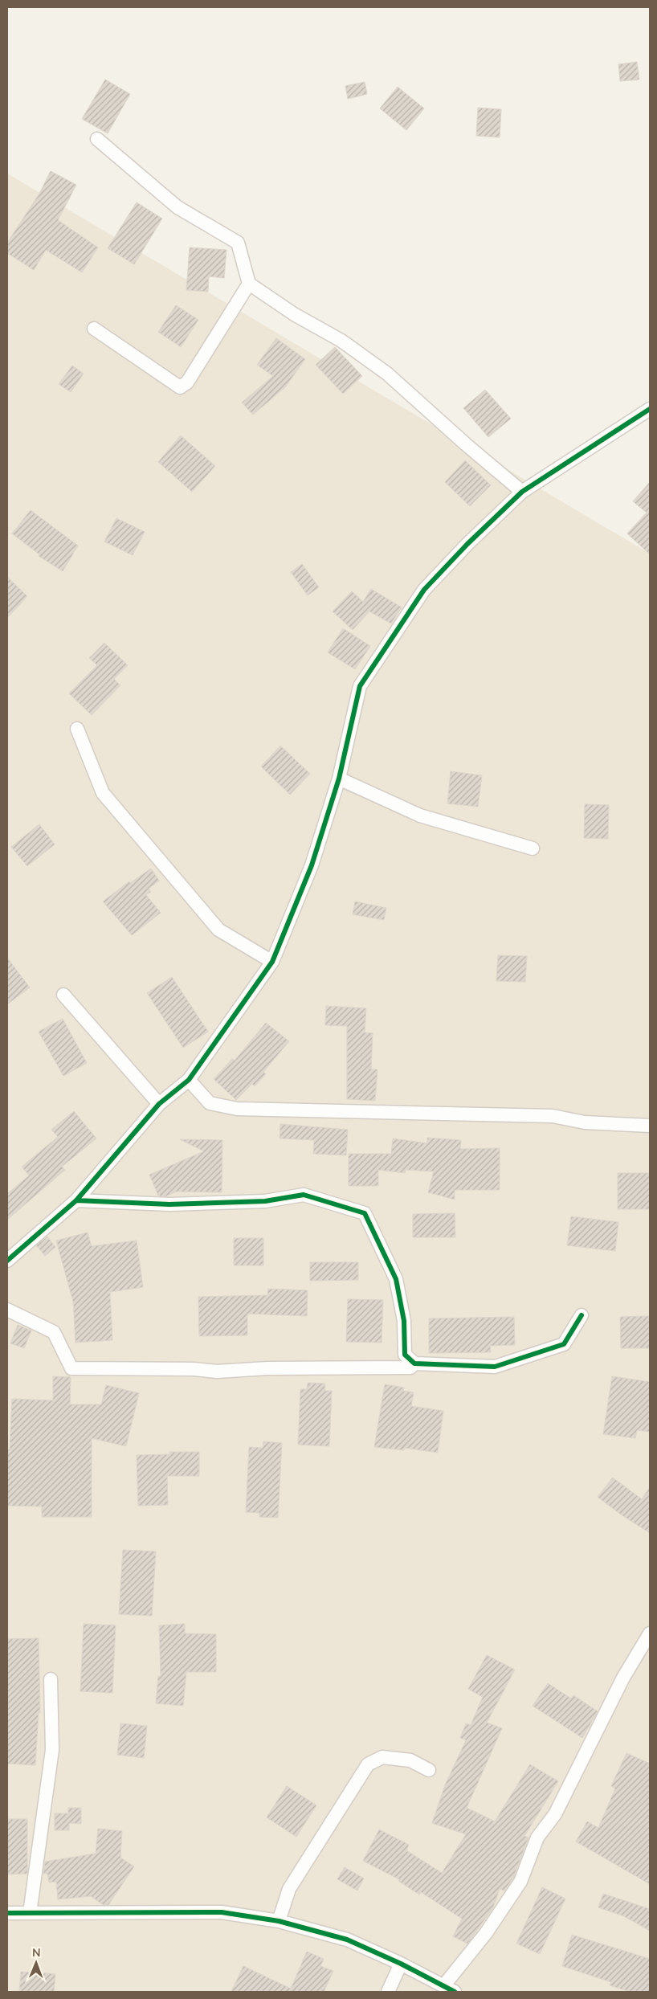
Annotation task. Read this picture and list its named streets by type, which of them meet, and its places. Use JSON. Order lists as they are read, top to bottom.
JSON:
{
  "north": "top"
}
